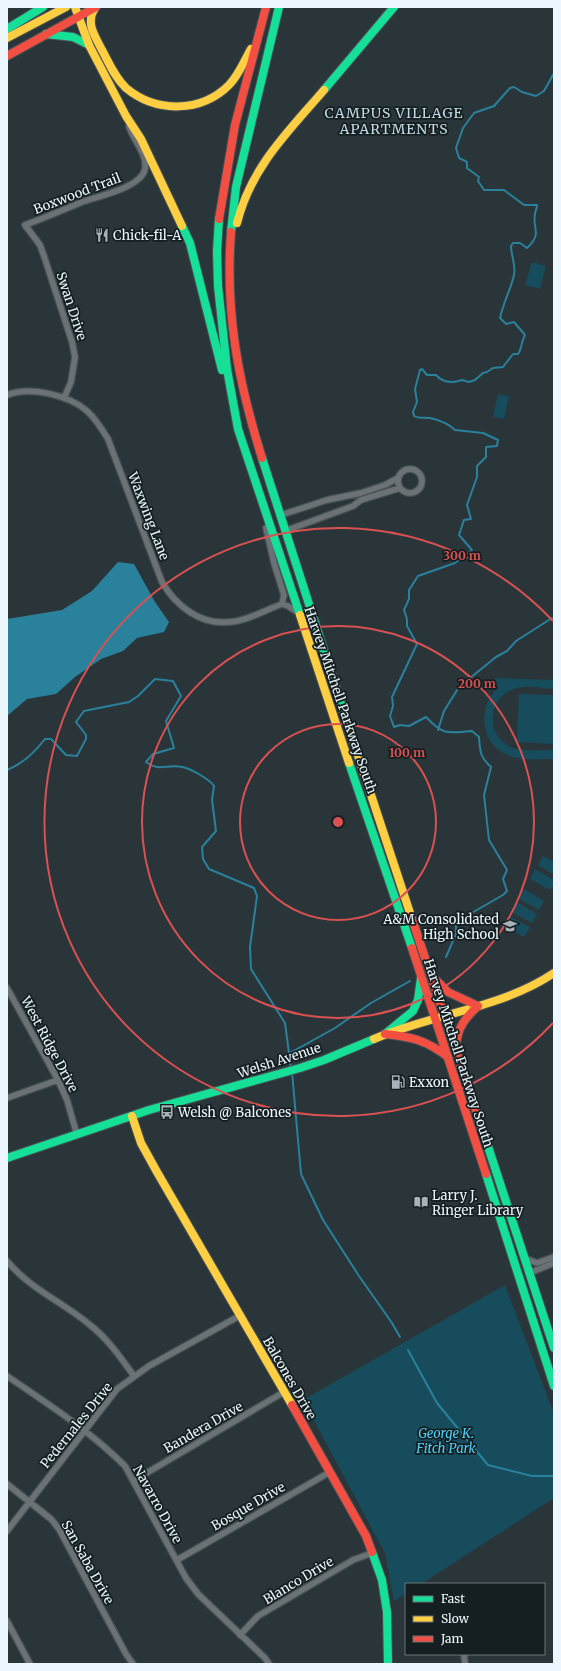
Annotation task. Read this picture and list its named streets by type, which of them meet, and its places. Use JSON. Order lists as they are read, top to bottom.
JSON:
{
  "streets": {
    "main road": ["Harvey Mitchell Parkway South", "Welsh Avenue", "Balcones Drive"],
    "street": [
      "Boxwood Trail",
      "Swan Drive",
      "Waxwing Lane",
      "West Ridge Drive",
      "Pedernales Drive",
      "Bandera Drive",
      "Navarro Drive",
      "Bosque Drive",
      "San Saba Drive",
      "Blanco Drive"
    ]
  },
  "crossings": [
    ["Boxwood Trail", "Swan Drive"],
    ["Swan Drive", "Waxwing Lane"],
    ["Harvey Mitchell Parkway South", "Welsh Avenue"],
    ["West Ridge Drive", "Welsh Avenue"],
    ["Welsh Avenue", "Balcones Drive"],
    ["Balcones Drive", "Pedernales Drive"],
    ["Balcones Drive", "Bandera Drive"],
    ["Balcones Drive", "Bosque Drive"],
    ["Balcones Drive", "Blanco Drive"],
    ["Pedernales Drive", "Navarro Drive"],
    ["Pedernales Drive", "San Saba Drive"],
    ["Bandera Drive", "Navarro Drive"],
    ["Navarro Drive", "Bosque Drive"],
    ["Navarro Drive", "Blanco Drive"]
  ],
  "districts": ["CAMPUS VILLAGE APARTMENTS"],
  "parks": ["George K. Fitch Park"],
  "places": {
    "restaurant": ["Chick-fil-A"],
    "school or university": ["A&M Consolidated High School"],
    "fuel station": ["Exxon"],
    "bus stop": ["Welsh @ Balcones"],
    "library": ["Larry J. Ringer Library"]
  },
  "legend": ["Fast", "Slow", "Jam"],
  "rings": ["300 m", "200 m", "100 m"]
}
